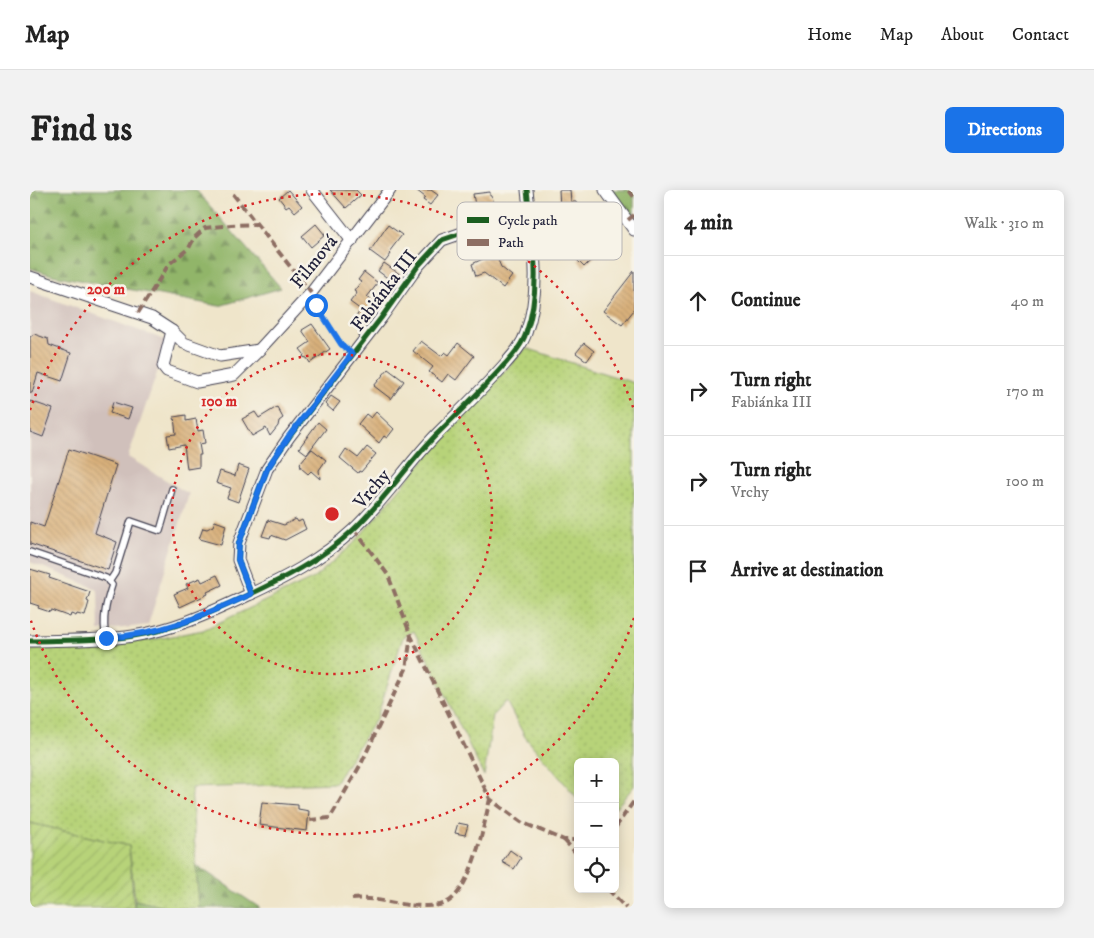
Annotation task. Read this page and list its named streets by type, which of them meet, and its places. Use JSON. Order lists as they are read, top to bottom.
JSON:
{
  "streets": {
    "street": ["Filmová", "Fabiánka III", "Vrchy"]
  },
  "crossings": [
    ["Fabiánka III", "Vrchy"]
  ],
  "legend": ["Cycle path", "Path"],
  "page": {
    "header": "Map",
    "nav": [
      "Home",
      "Map",
      "About",
      "Contact"
    ],
    "buttons": "Directions",
    "title": "Find us",
    "heading": ["4 min", "Walk · 310 m"],
    "list": [
      ["Continue", "40 m"],
      ["Turn right", "Fabiánka III", "170 m"],
      ["Turn right", "Vrchy", "100 m"],
      "Arrive at destination"
    ],
    "map_buttons": ["+", "−"]
  },
  "rings": ["200 m", "100 m"]
}
